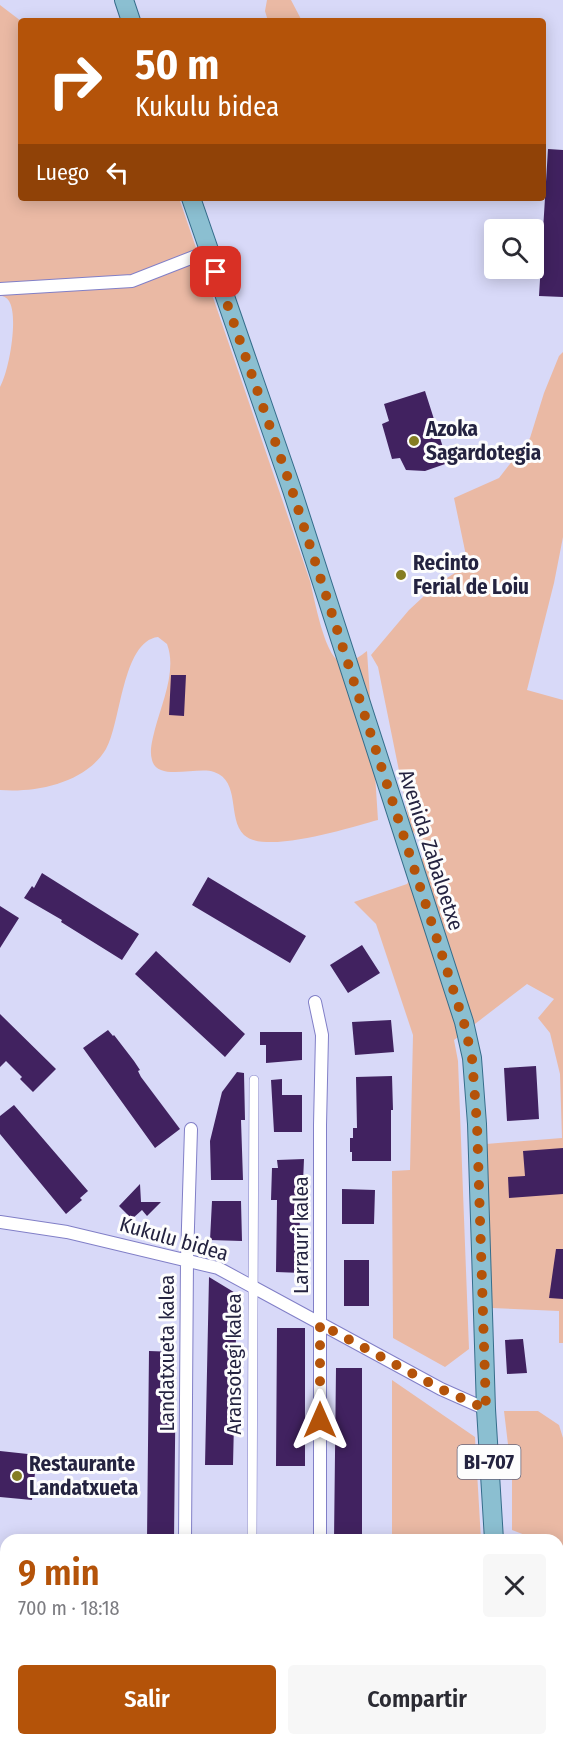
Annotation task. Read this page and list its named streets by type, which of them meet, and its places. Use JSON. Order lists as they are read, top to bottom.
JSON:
{
  "streets": {
    "main road": ["Avenida Zabaloetxe", "BI-707"],
    "street": [
      "Larrauri kalea",
      "Kukulu bidea",
      "Landatxueta kalea",
      "Aransotegi kalea"
    ]
  },
  "crossings": [
    ["Avenida Zabaloetxe", "Kukulu bidea"],
    ["Larrauri kalea", "Kukulu bidea"],
    ["Kukulu bidea", "Landatxueta kalea"],
    ["Kukulu bidea", "Aransotegi kalea"]
  ],
  "places": ["Azoka Sagardotegia", "Recinto Ferial de Loiu", "Restaurante Landatxueta"],
  "page": {
    "turn": ["50 m", "Kukulu bidea"],
    "then": "Luego",
    "heading": ["9 min", "700 m · 18:18"],
    "buttons": ["Salir", "Compartir"]
  }
}
